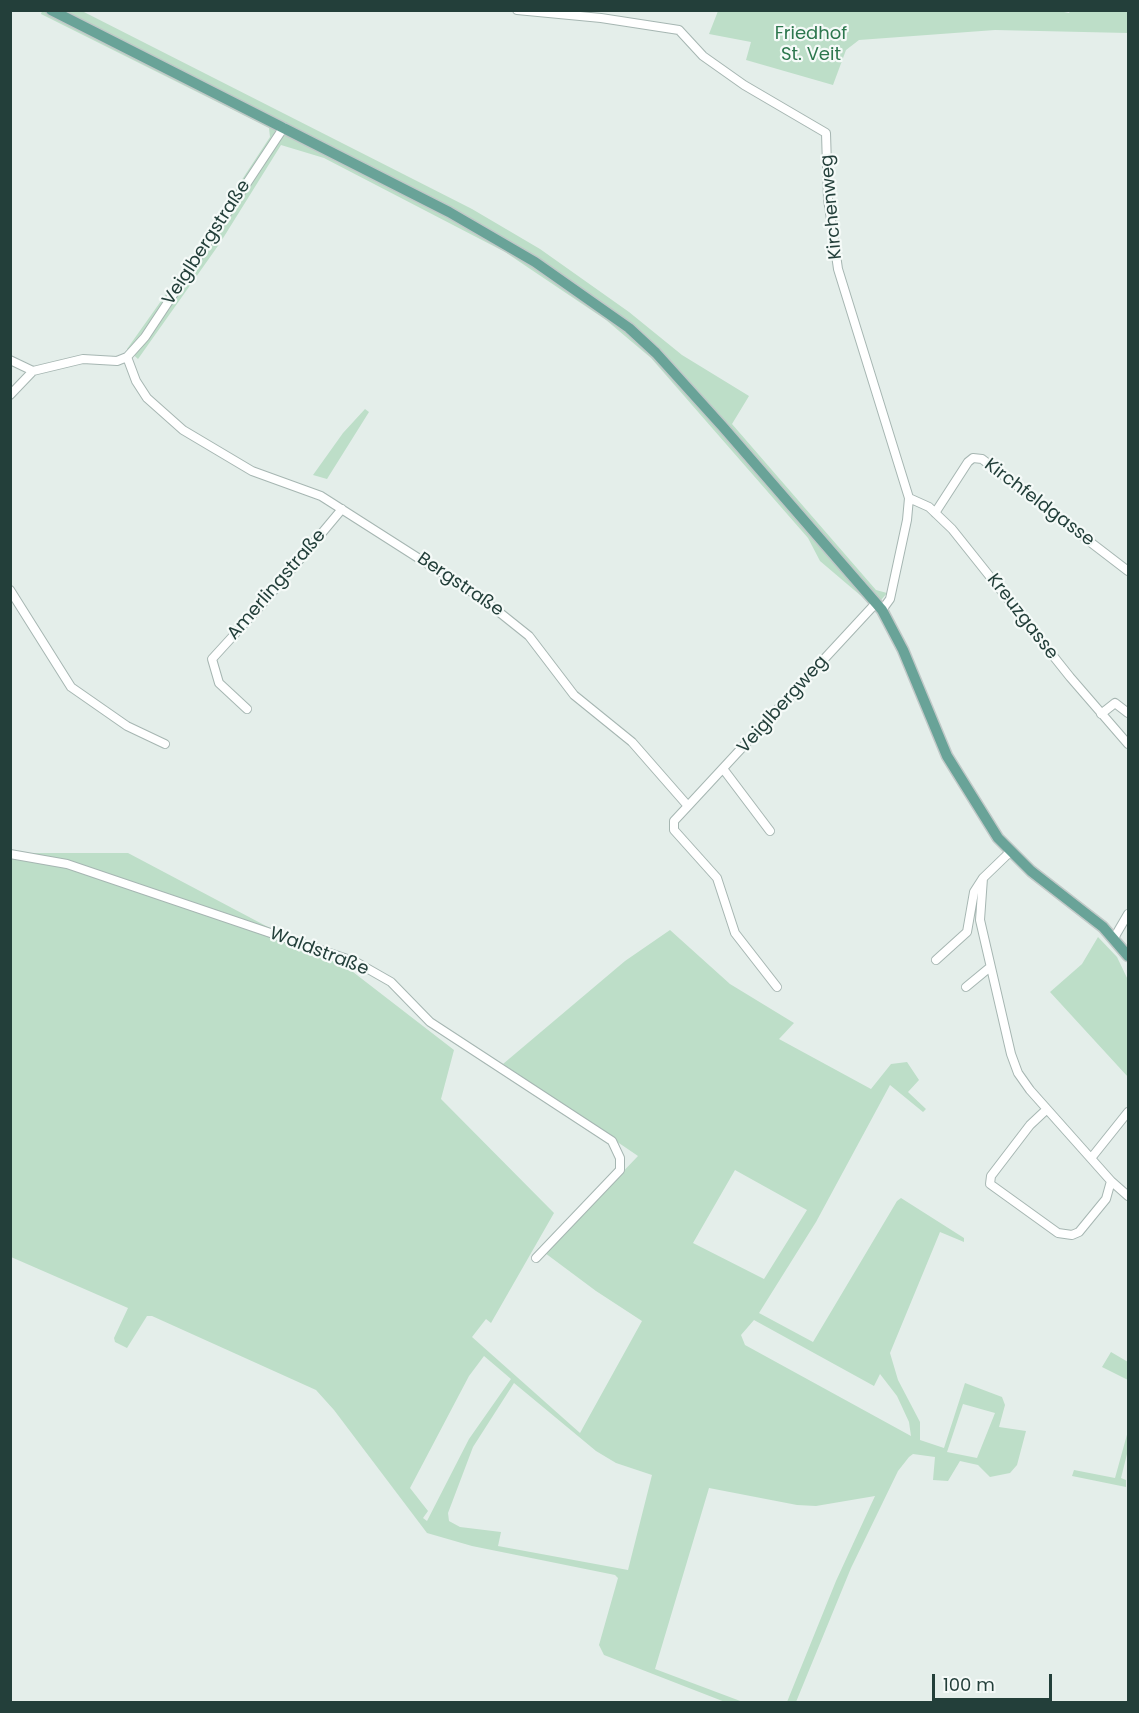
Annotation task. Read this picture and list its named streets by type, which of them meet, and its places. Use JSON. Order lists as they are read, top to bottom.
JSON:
{
  "streets": {
    "street": [
      "Kirchenweg",
      "Veiglbergstraße",
      "Kirchfeldgasse",
      "Amerlingstraße",
      "Bergstraße",
      "Kreuzgasse",
      "Veiglbergweg",
      "Waldstraße"
    ]
  },
  "crossings": [
    ["Kirchenweg", "Kreuzgasse"],
    ["Kirchenweg", "Veiglbergweg"],
    ["Veiglbergstraße", "Bergstraße"],
    ["Kirchfeldgasse", "Kreuzgasse"],
    ["Amerlingstraße", "Bergstraße"],
    ["Bergstraße", "Veiglbergweg"]
  ],
  "parks": ["Friedhof St. Veit"],
  "scale_bar": "100 m"
}
